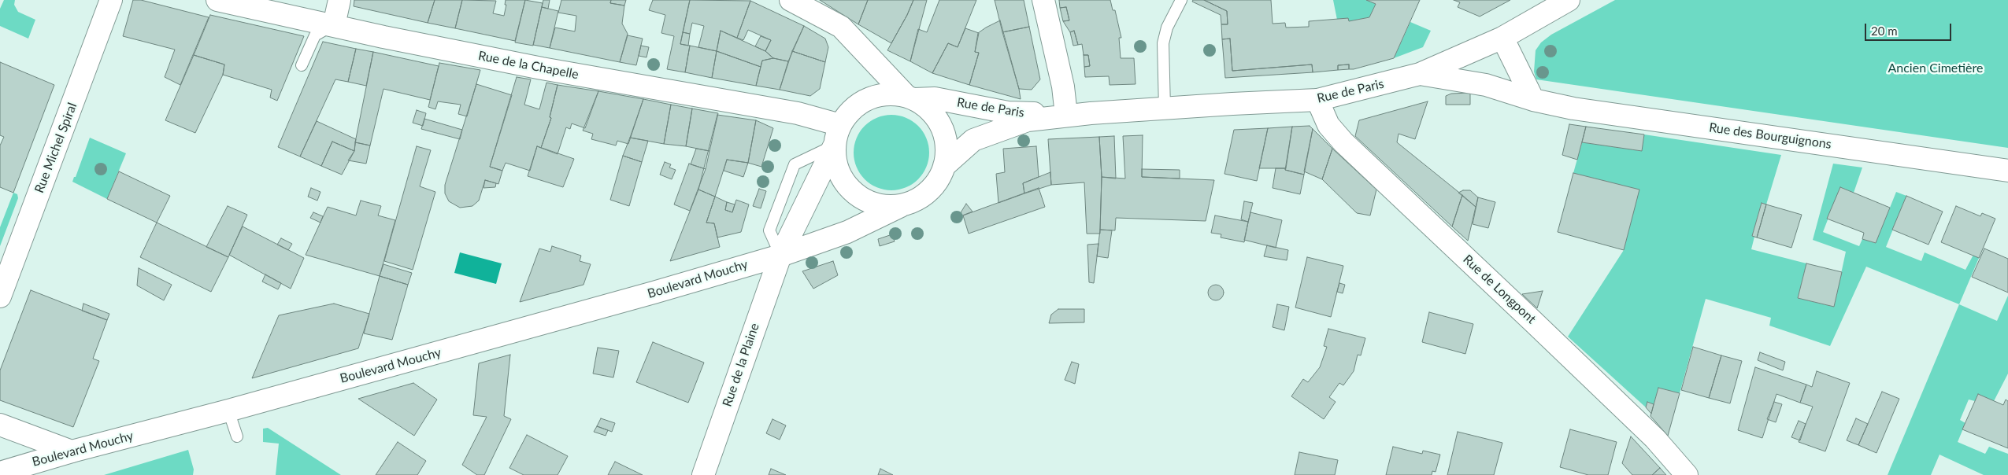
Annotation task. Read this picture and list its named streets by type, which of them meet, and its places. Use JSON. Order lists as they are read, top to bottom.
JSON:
{
  "streets": {
    "street": [
      "Rue de la Chapelle",
      "Rue de Paris",
      "Rue des Bourguignons",
      "Rue Michel Spiral",
      "Boulevard Mouchy",
      "Rue de Longpont",
      "Rue de la Plaine"
    ]
  },
  "crossings": [
    ["Rue de la Chapelle", "Rue de Paris"],
    ["Rue de la Chapelle", "Boulevard Mouchy"],
    ["Rue de Paris", "Rue des Bourguignons"],
    ["Rue de Paris", "Boulevard Mouchy"],
    ["Rue de Paris", "Rue de Longpont"],
    ["Boulevard Mouchy", "Rue de la Plaine"]
  ],
  "parks": ["Ancien Cimetière"],
  "scale_bar": "20 m"
}
